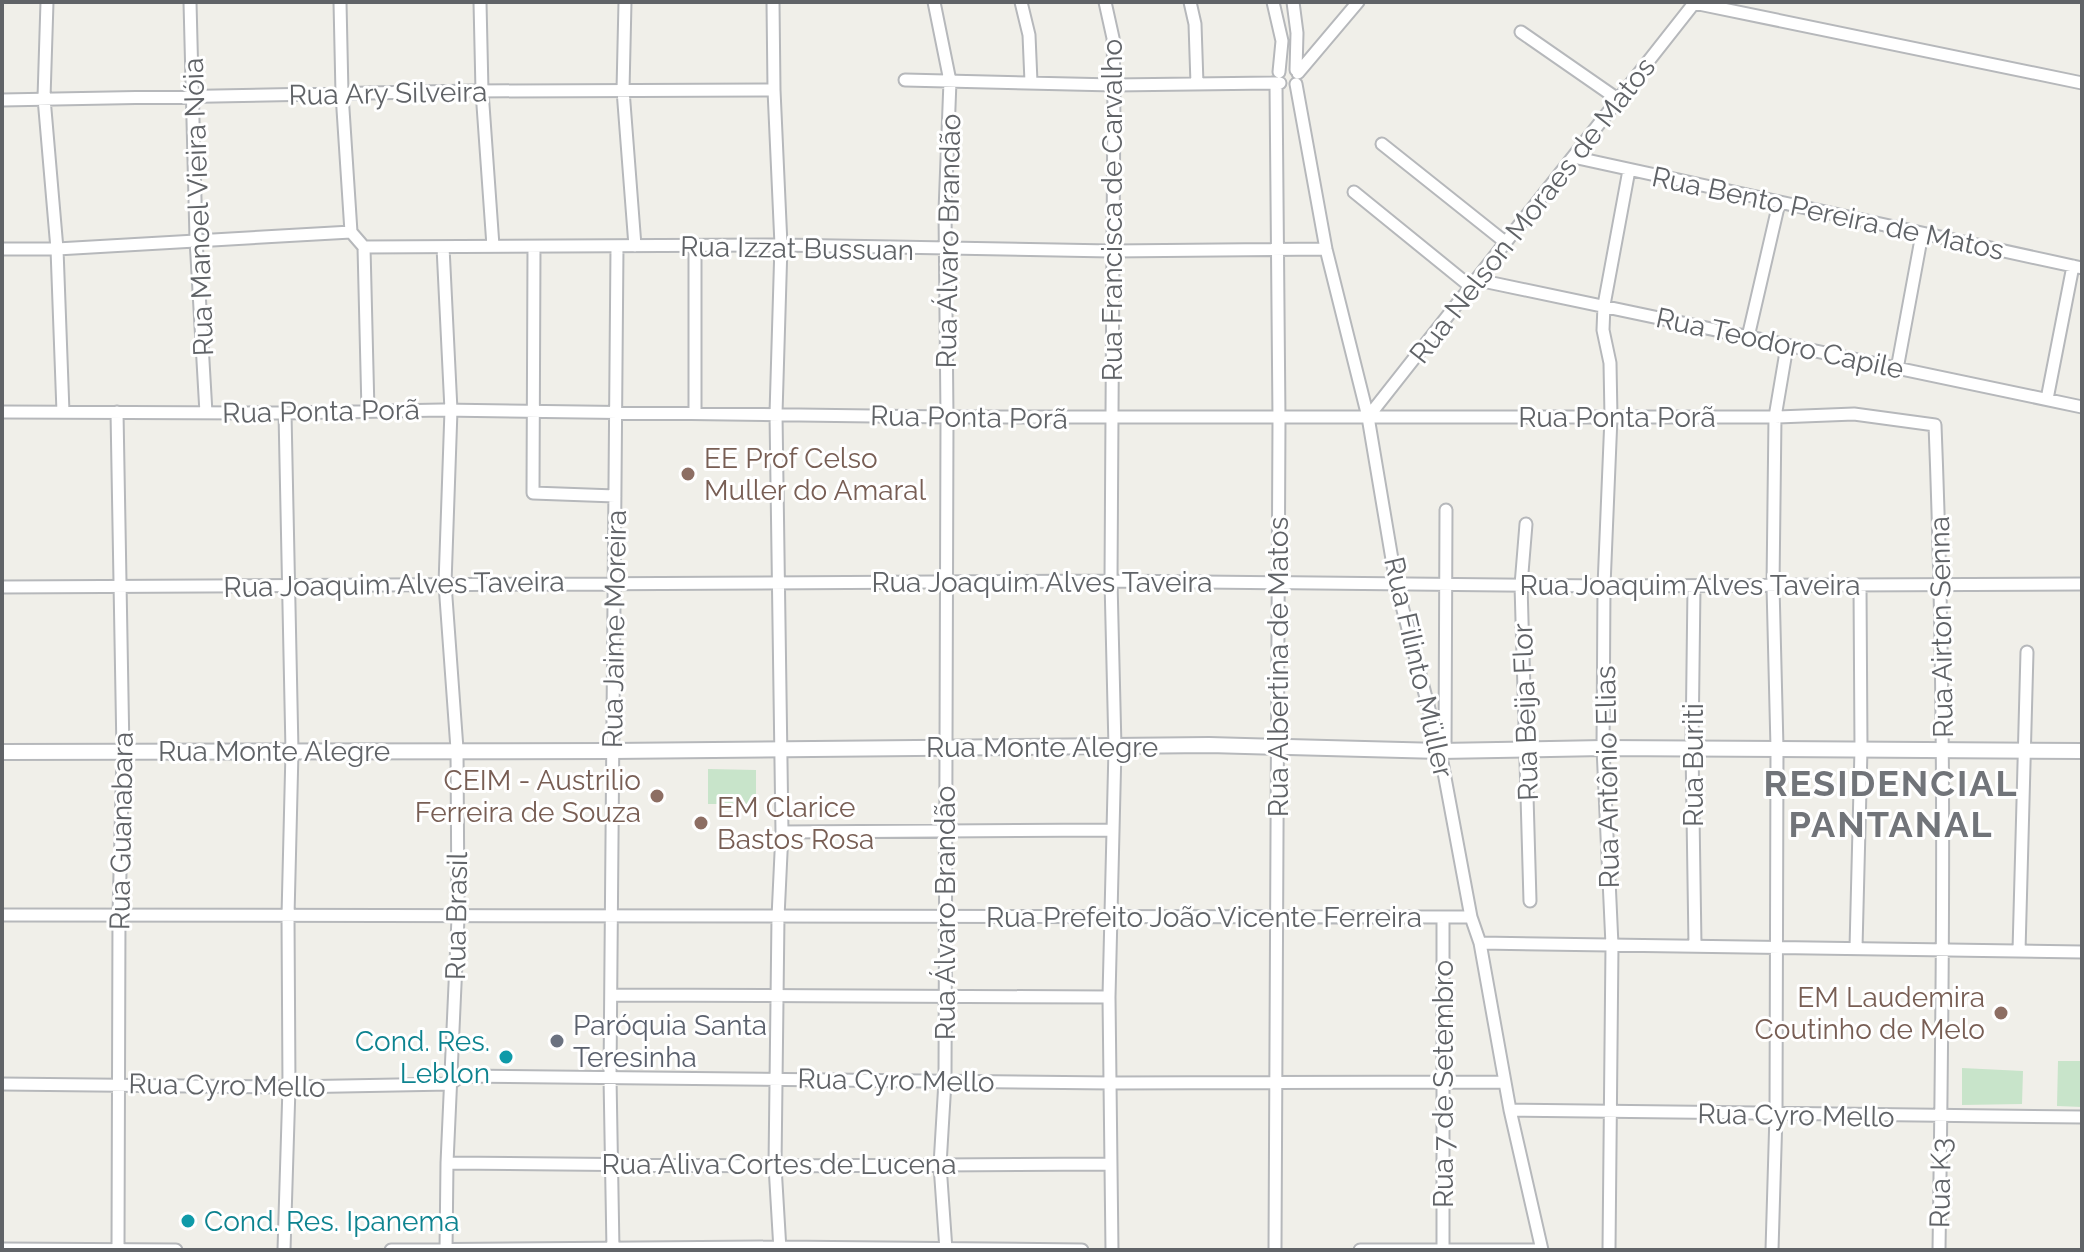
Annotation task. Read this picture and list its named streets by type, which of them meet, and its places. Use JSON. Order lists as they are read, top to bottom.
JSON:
{
  "streets": {
    "street": [
      "Rua Ary Silveira",
      "Rua Manoel Vieira Nóia",
      "Rua Francisca de Carvalho",
      "Rua Nelson Moraes de Matos",
      "Rua Bento Pereira de Matos",
      "Rua Álvaro Brandão",
      "Rua Izzat Bussuan",
      "Rua Teodoro Capile",
      "Rua Ponta Porã",
      "Rua Joaquim Alves Taveira",
      "Rua Airton Senna",
      "Rua Jaime Moreira",
      "Rua Albertina de Matos",
      "Rua Filinto Müller",
      "Rua Beija Flor",
      "Rua Monte Alegre",
      "Rua Buriti",
      "Rua Antônio Elias",
      "Rua Guanabara",
      "Rua Brasil",
      "Rua Prefeito João Vicente Ferreira",
      "Rua Cyro Mello",
      "Rua 7 de Setembro",
      "Rua Aliva Cortes de Lucena",
      "Rua K3"
    ]
  },
  "crossings": [
    ["Rua Ary Silveira", "Rua Manoel Vieira Nóia"],
    ["Rua Manoel Vieira Nóia", "Rua Ponta Porã"],
    ["Rua Francisca de Carvalho", "Rua Izzat Bussuan"],
    ["Rua Francisca de Carvalho", "Rua Ponta Porã"],
    ["Rua Francisca de Carvalho", "Rua Joaquim Alves Taveira"],
    ["Rua Francisca de Carvalho", "Rua Monte Alegre"],
    ["Rua Francisca de Carvalho", "Rua Prefeito João Vicente Ferreira"],
    ["Rua Francisca de Carvalho", "Rua Cyro Mello"],
    ["Rua Francisca de Carvalho", "Rua Aliva Cortes de Lucena"],
    ["Rua Nelson Moraes de Matos", "Rua Bento Pereira de Matos"],
    ["Rua Nelson Moraes de Matos", "Rua Teodoro Capile"],
    ["Rua Nelson Moraes de Matos", "Rua Ponta Porã"],
    ["Rua Nelson Moraes de Matos", "Rua Filinto Müller"],
    ["Rua Bento Pereira de Matos", "Rua Antônio Elias"],
    ["Rua Álvaro Brandão", "Rua Izzat Bussuan"],
    ["Rua Álvaro Brandão", "Rua Ponta Porã"],
    ["Rua Álvaro Brandão", "Rua Joaquim Alves Taveira"],
    ["Rua Álvaro Brandão", "Rua Monte Alegre"],
    ["Rua Álvaro Brandão", "Rua Prefeito João Vicente Ferreira"],
    ["Rua Álvaro Brandão", "Rua Cyro Mello"],
    ["Rua Álvaro Brandão", "Rua Aliva Cortes de Lucena"],
    ["Rua Izzat Bussuan", "Rua Jaime Moreira"],
    ["Rua Izzat Bussuan", "Rua Albertina de Matos"],
    ["Rua Izzat Bussuan", "Rua Filinto Müller"],
    ["Rua Izzat Bussuan", "Rua Brasil"],
    ["Rua Teodoro Capile", "Rua Antônio Elias"],
    ["Rua Ponta Porã", "Rua Airton Senna"],
    ["Rua Ponta Porã", "Rua Jaime Moreira"],
    ["Rua Ponta Porã", "Rua Albertina de Matos"],
    ["Rua Ponta Porã", "Rua Filinto Müller"],
    ["Rua Ponta Porã", "Rua Antônio Elias"],
    ["Rua Ponta Porã", "Rua Guanabara"],
    ["Rua Ponta Porã", "Rua Brasil"],
    ["Rua Joaquim Alves Taveira", "Rua Airton Senna"],
    ["Rua Joaquim Alves Taveira", "Rua Jaime Moreira"],
    ["Rua Joaquim Alves Taveira", "Rua Albertina de Matos"],
    ["Rua Joaquim Alves Taveira", "Rua Filinto Müller"],
    ["Rua Joaquim Alves Taveira", "Rua Beija Flor"],
    ["Rua Joaquim Alves Taveira", "Rua Buriti"],
    ["Rua Joaquim Alves Taveira", "Rua Antônio Elias"],
    ["Rua Joaquim Alves Taveira", "Rua Guanabara"],
    ["Rua Joaquim Alves Taveira", "Rua Brasil"],
    ["Rua Airton Senna", "Rua Monte Alegre"],
    ["Rua Airton Senna", "Rua Cyro Mello"],
    ["Rua Airton Senna", "Rua K3"],
    ["Rua Jaime Moreira", "Rua Monte Alegre"],
    ["Rua Jaime Moreira", "Rua Prefeito João Vicente Ferreira"],
    ["Rua Jaime Moreira", "Rua Cyro Mello"],
    ["Rua Jaime Moreira", "Rua Aliva Cortes de Lucena"],
    ["Rua Albertina de Matos", "Rua Monte Alegre"],
    ["Rua Albertina de Matos", "Rua Prefeito João Vicente Ferreira"],
    ["Rua Albertina de Matos", "Rua Cyro Mello"],
    ["Rua Filinto Müller", "Rua Monte Alegre"],
    ["Rua Filinto Müller", "Rua Prefeito João Vicente Ferreira"],
    ["Rua Filinto Müller", "Rua Cyro Mello"],
    ["Rua Beija Flor", "Rua Monte Alegre"],
    ["Rua Monte Alegre", "Rua Buriti"],
    ["Rua Monte Alegre", "Rua Antônio Elias"],
    ["Rua Monte Alegre", "Rua Guanabara"],
    ["Rua Monte Alegre", "Rua Brasil"],
    ["Rua Antônio Elias", "Rua Cyro Mello"],
    ["Rua Guanabara", "Rua Prefeito João Vicente Ferreira"],
    ["Rua Guanabara", "Rua Cyro Mello"],
    ["Rua Brasil", "Rua Prefeito João Vicente Ferreira"],
    ["Rua Brasil", "Rua Cyro Mello"],
    ["Rua Brasil", "Rua Aliva Cortes de Lucena"],
    ["Rua Prefeito João Vicente Ferreira", "Rua 7 de Setembro"],
    ["Rua Cyro Mello", "Rua 7 de Setembro"],
    ["Rua Cyro Mello", "Rua K3"]
  ],
  "districts": ["RESIDENCIAL PANTANAL"],
  "places": [
    "EE Prof Celso Muller do Amaral",
    "CEIM - Austrilio Ferreira de Souza",
    "EM Clarice Bastos Rosa",
    "EM Laudemira Coutinho de Melo",
    "Paróquia Santa Teresinha",
    "Cond. Res. Leblon",
    "Cond. Res. Ipanema"
  ]
}
